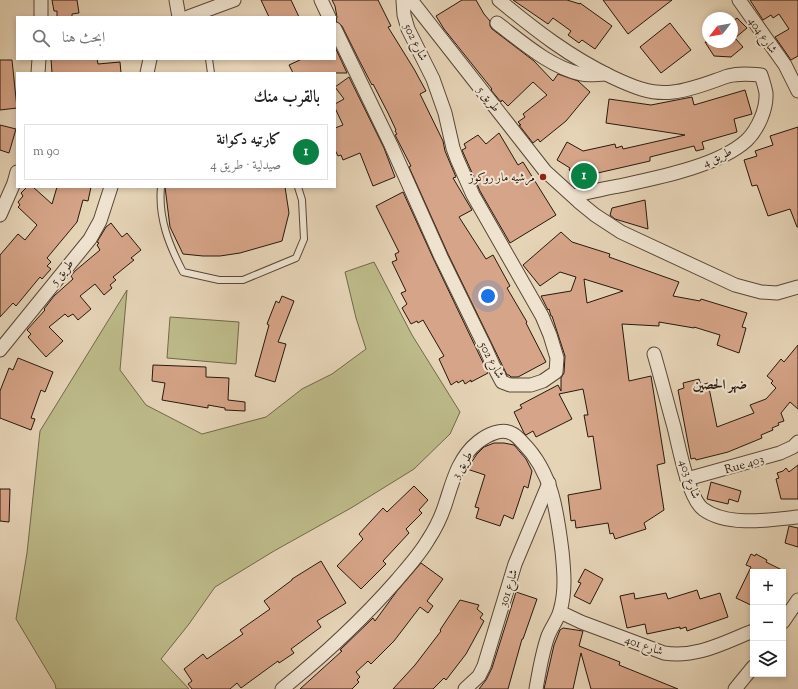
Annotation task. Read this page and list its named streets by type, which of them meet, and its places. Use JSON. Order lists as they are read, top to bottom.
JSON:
{
  "streets": {
    "street": [
      "شارع 404",
      "شارع 502",
      "طريق 5",
      "طريق 4",
      "Rue 403",
      "طريق 3",
      "شارع 403",
      "شارع 301",
      "شارع 401"
    ]
  },
  "crossings": [
    ["شارع 502", "طريق 5"],
    ["طريق 5", "طريق 4"],
    ["Rue 403", "شارع 403"],
    ["طريق 3", "شارع 301"],
    ["طريق 3", "شارع 401"]
  ],
  "districts": ["ضهر الحصين"],
  "places": ["مرشيه مار روكوز"],
  "north": "bottom left",
  "page": {
    "search": "ابحث هنا",
    "heading": "بالقرب منك",
    "list": [
      {
        "mark": "1",
        "name": "كارتيه دكوانة",
        "note": "صيدلية · طريق 4",
        "value": "90 m"
      }
    ],
    "pins": "1",
    "map_buttons": ["+", "−"]
  }
}
